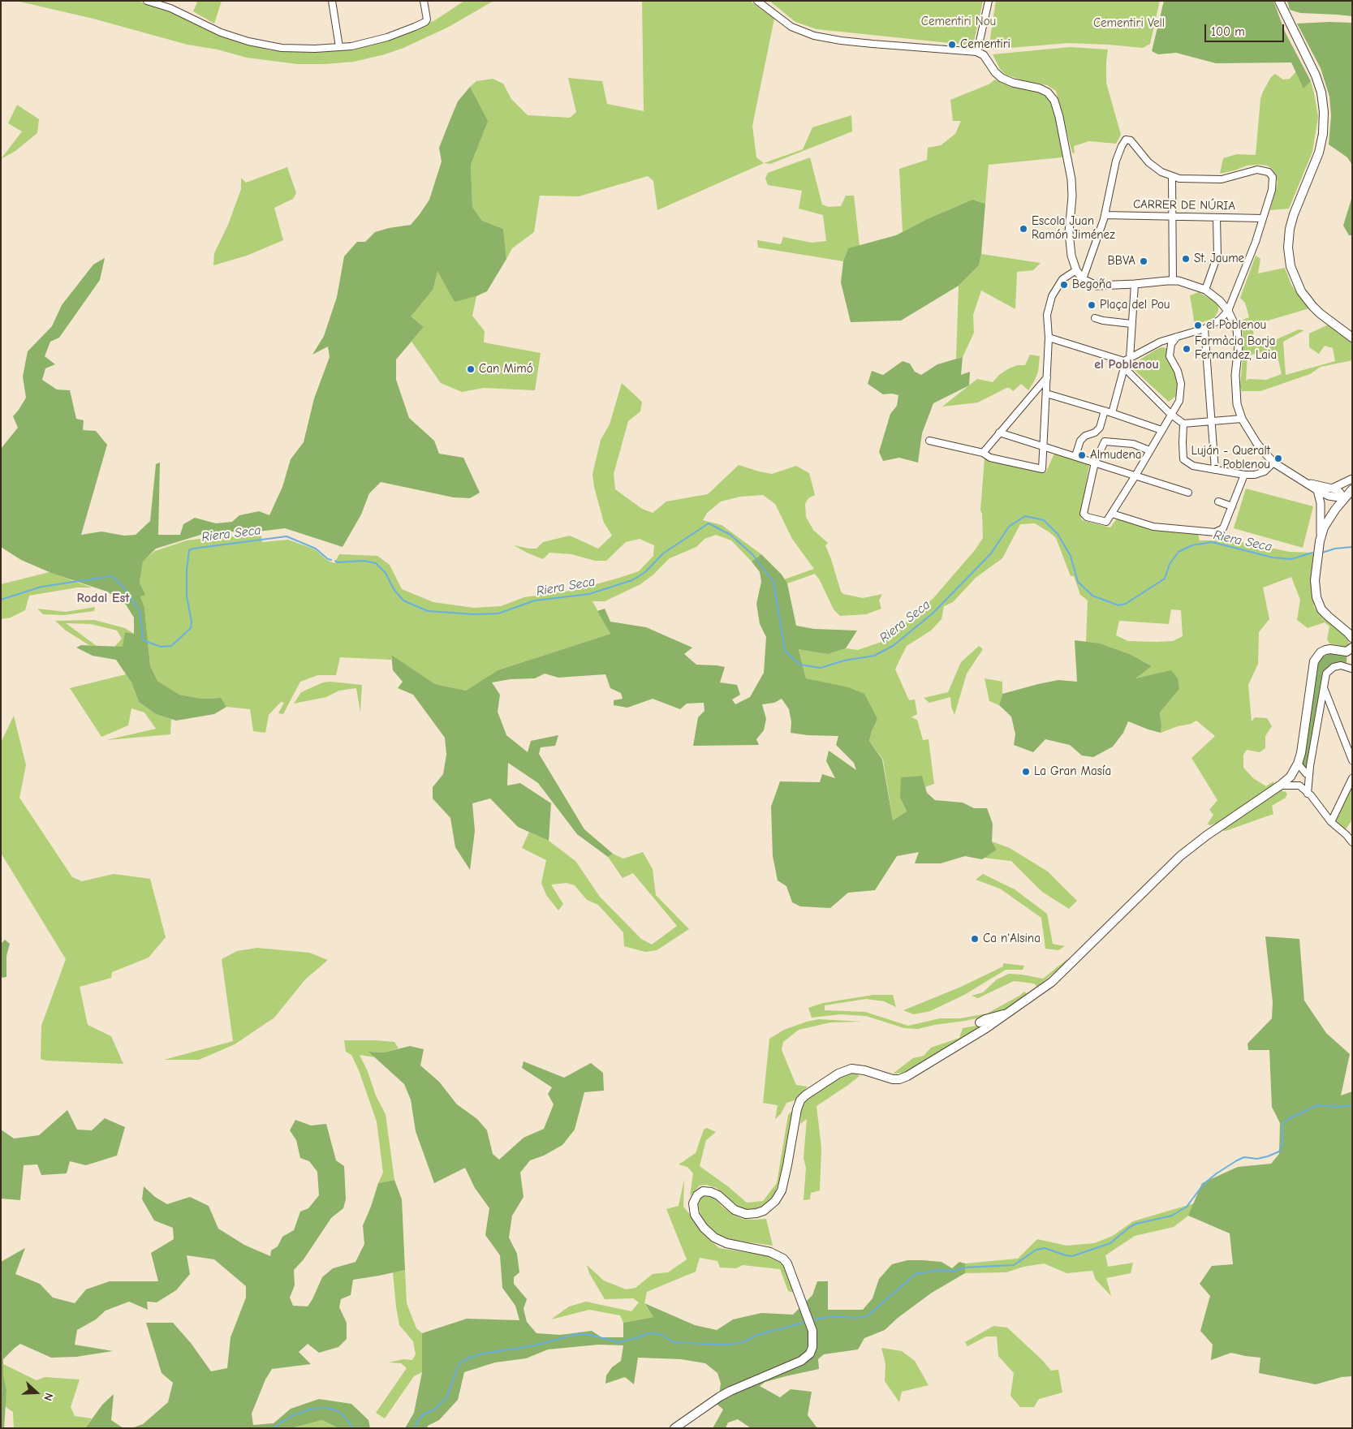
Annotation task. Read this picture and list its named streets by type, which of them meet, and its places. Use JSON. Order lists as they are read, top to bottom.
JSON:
{
  "streets": {
    "street": ["CARRER DE NÚRIA"]
  },
  "districts": ["el Poblenou", "Rodal Est"],
  "water": ["Riera Seca"],
  "parks": ["Cementiri Nou", "Cementiri Vell"],
  "places": [
    "Cementiri",
    "Escola Juan Ramón Jiménez",
    "St. Jaume",
    "BBVA",
    "Begoña",
    "Plaça del Pou",
    "el Poblenou",
    "Farmàcia Borja Fernandez, Laia",
    "Can Mimó",
    "Almudena",
    "Luján - Queralt - Poblenou",
    "La Gran Masía",
    "Ca n'Alsina"
  ],
  "scale_bar": "100 m",
  "north": "right"
}
